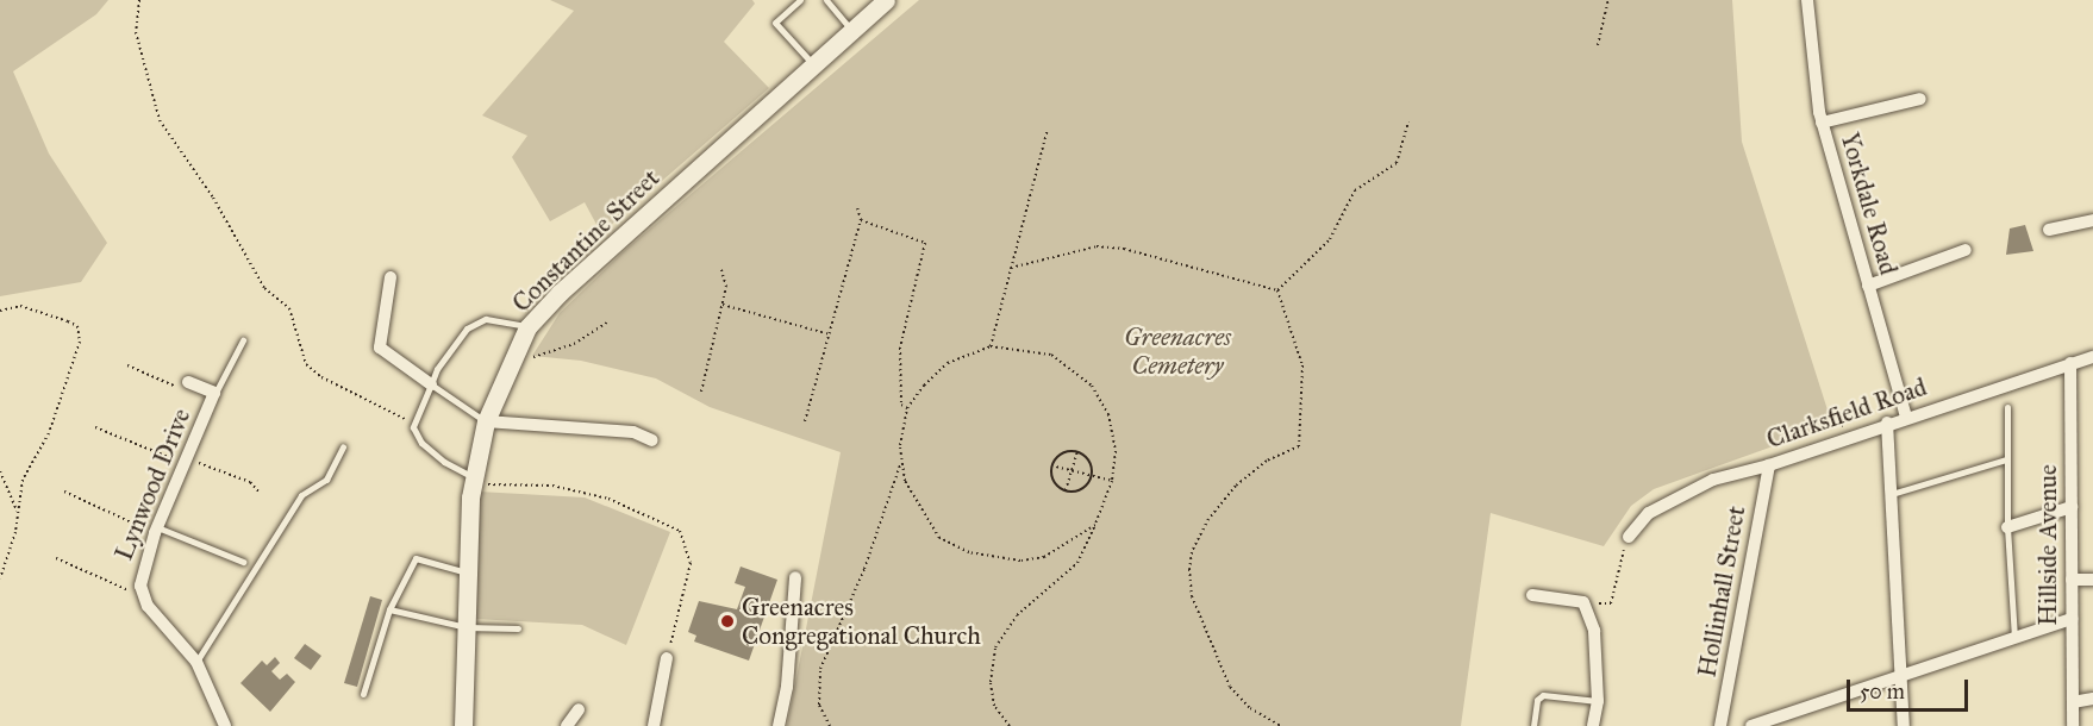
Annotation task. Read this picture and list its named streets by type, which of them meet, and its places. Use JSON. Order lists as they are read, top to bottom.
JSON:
{
  "streets": {
    "street": [
      "Yorkdale Road",
      "Constantine Street",
      "Clarksfield Road",
      "Lynwood Drive",
      "Hillside Avenue",
      "Hollinhall Street"
    ]
  },
  "crossings": [
    ["Yorkdale Road", "Clarksfield Road"],
    ["Clarksfield Road", "Hillside Avenue"],
    ["Clarksfield Road", "Hollinhall Street"]
  ],
  "parks": ["Greenacres Cemetery"],
  "places": ["Greenacres Congregational Church"],
  "scale_bar": "50 m"
}
